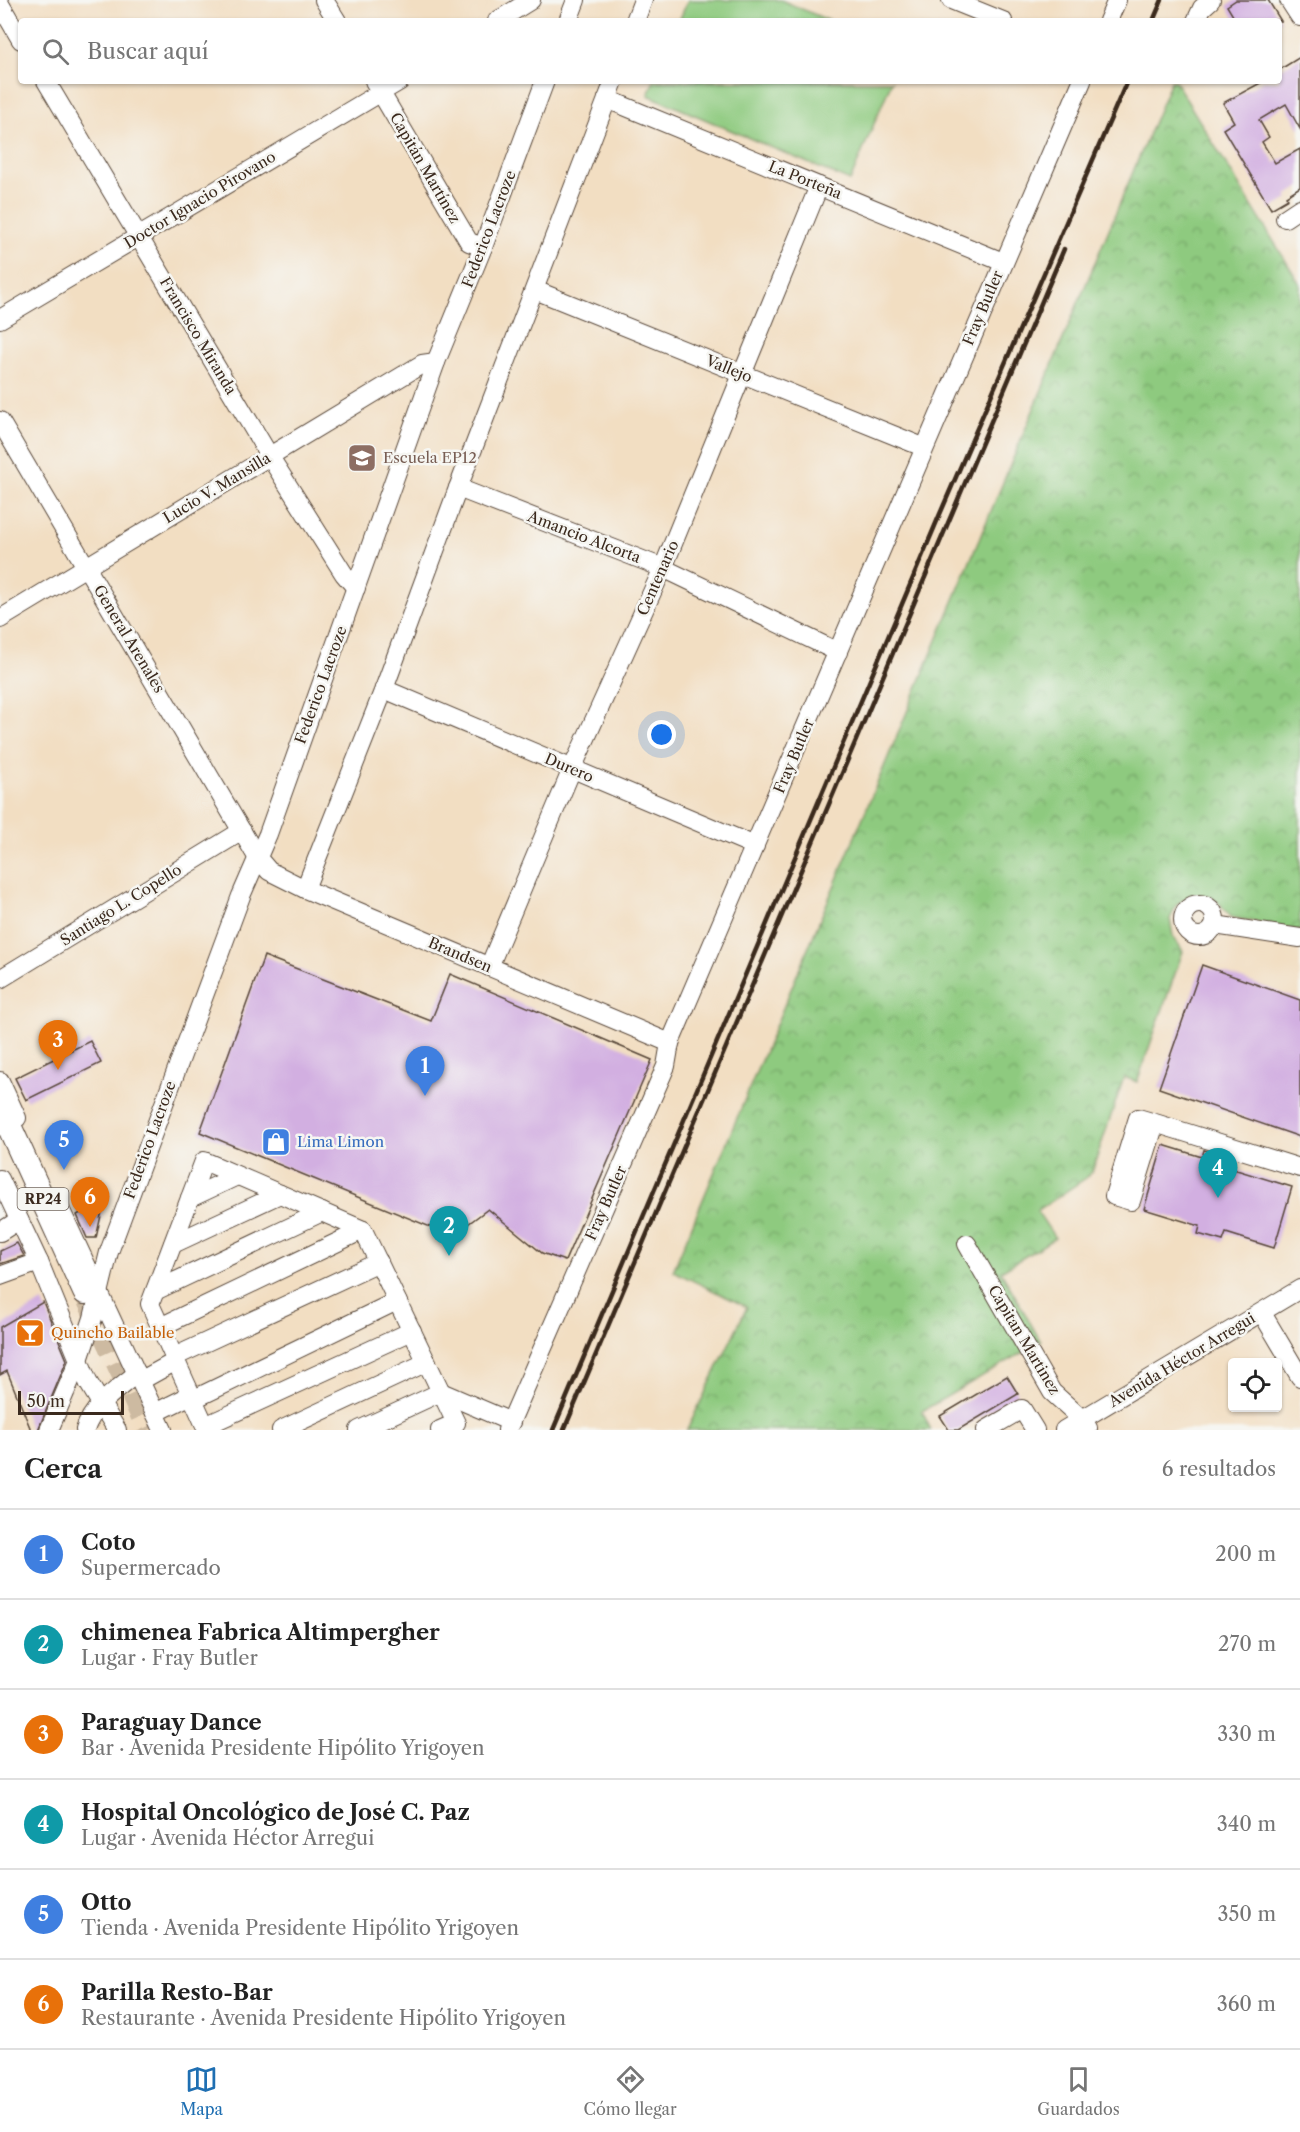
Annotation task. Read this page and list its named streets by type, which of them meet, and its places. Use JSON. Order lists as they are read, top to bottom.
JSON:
{
  "streets": {
    "main road": ["RP24"],
    "street": [
      "Capitán Martínez",
      "La Porteña",
      "Doctor Ignacio Pirovano",
      "Federico Lacroze",
      "Fray Butler",
      "Francisco Miranda",
      "Vallejo",
      "Lucio V. Mansilla",
      "Amancio Alcorta",
      "Centenario",
      "General Arenales",
      "Durero",
      "Santiago L. Copello",
      "Brandsen",
      "Capitan Martinez",
      "Avenida Héctor Arregui"
    ]
  },
  "crossings": [
    ["Capitán Martínez", "Doctor Ignacio Pirovano"],
    ["Capitán Martínez", "Federico Lacroze"],
    ["La Porteña", "Fray Butler"],
    ["La Porteña", "Centenario"],
    ["Doctor Ignacio Pirovano", "Francisco Miranda"],
    ["Federico Lacroze", "Francisco Miranda"],
    ["Federico Lacroze", "Lucio V. Mansilla"],
    ["Federico Lacroze", "General Arenales"],
    ["Federico Lacroze", "Brandsen"],
    ["Federico Lacroze", "RP24"],
    ["Fray Butler", "Vallejo"],
    ["Fray Butler", "Amancio Alcorta"],
    ["Fray Butler", "Durero"],
    ["Fray Butler", "Brandsen"],
    ["Francisco Miranda", "Lucio V. Mansilla"],
    ["Vallejo", "Centenario"],
    ["Lucio V. Mansilla", "General Arenales"],
    ["Amancio Alcorta", "Centenario"],
    ["Centenario", "Durero"],
    ["Centenario", "Brandsen"],
    ["General Arenales", "Santiago L. Copello"],
    ["General Arenales", "Brandsen"],
    ["Capitan Martinez", "Avenida Héctor Arregui"]
  ],
  "places": {
    "school or university": ["Escuela EP12"],
    "shop": ["Lima Limon"],
    "bar": ["Quincho Bailable"]
  },
  "scale_bar": "50 m",
  "page": {
    "search": "Buscar aquí",
    "pins": [
      "3",
      "1",
      "5",
      "4",
      "6",
      "2"
    ],
    "scale": "50 m",
    "heading": ["Cerca", "6 resultados"],
    "list": [
      {
        "mark": "1",
        "name": "Coto",
        "note": "Supermercado",
        "value": "200 m"
      },
      {
        "mark": "2",
        "name": "chimenea Fabrica Altimpergher",
        "note": "Lugar · Fray Butler",
        "value": "270 m"
      },
      {
        "mark": "3",
        "name": "Paraguay Dance",
        "note": "Bar · Avenida Presidente Hipólito Yrigoyen",
        "value": "330 m"
      },
      {
        "mark": "4",
        "name": "Hospital Oncológico de José C. Paz",
        "note": "Lugar · Avenida Héctor Arregui",
        "value": "340 m"
      },
      {
        "mark": "5",
        "name": "Otto",
        "note": "Tienda · Avenida Presidente Hipólito Yrigoyen",
        "value": "350 m"
      },
      {
        "mark": "6",
        "name": "Parilla Resto-Bar",
        "note": "Restaurante · Avenida Presidente Hipólito Yrigoyen",
        "value": "360 m"
      }
    ],
    "nav": ["Mapa", "Cómo llegar", "Guardados"]
  }
}
